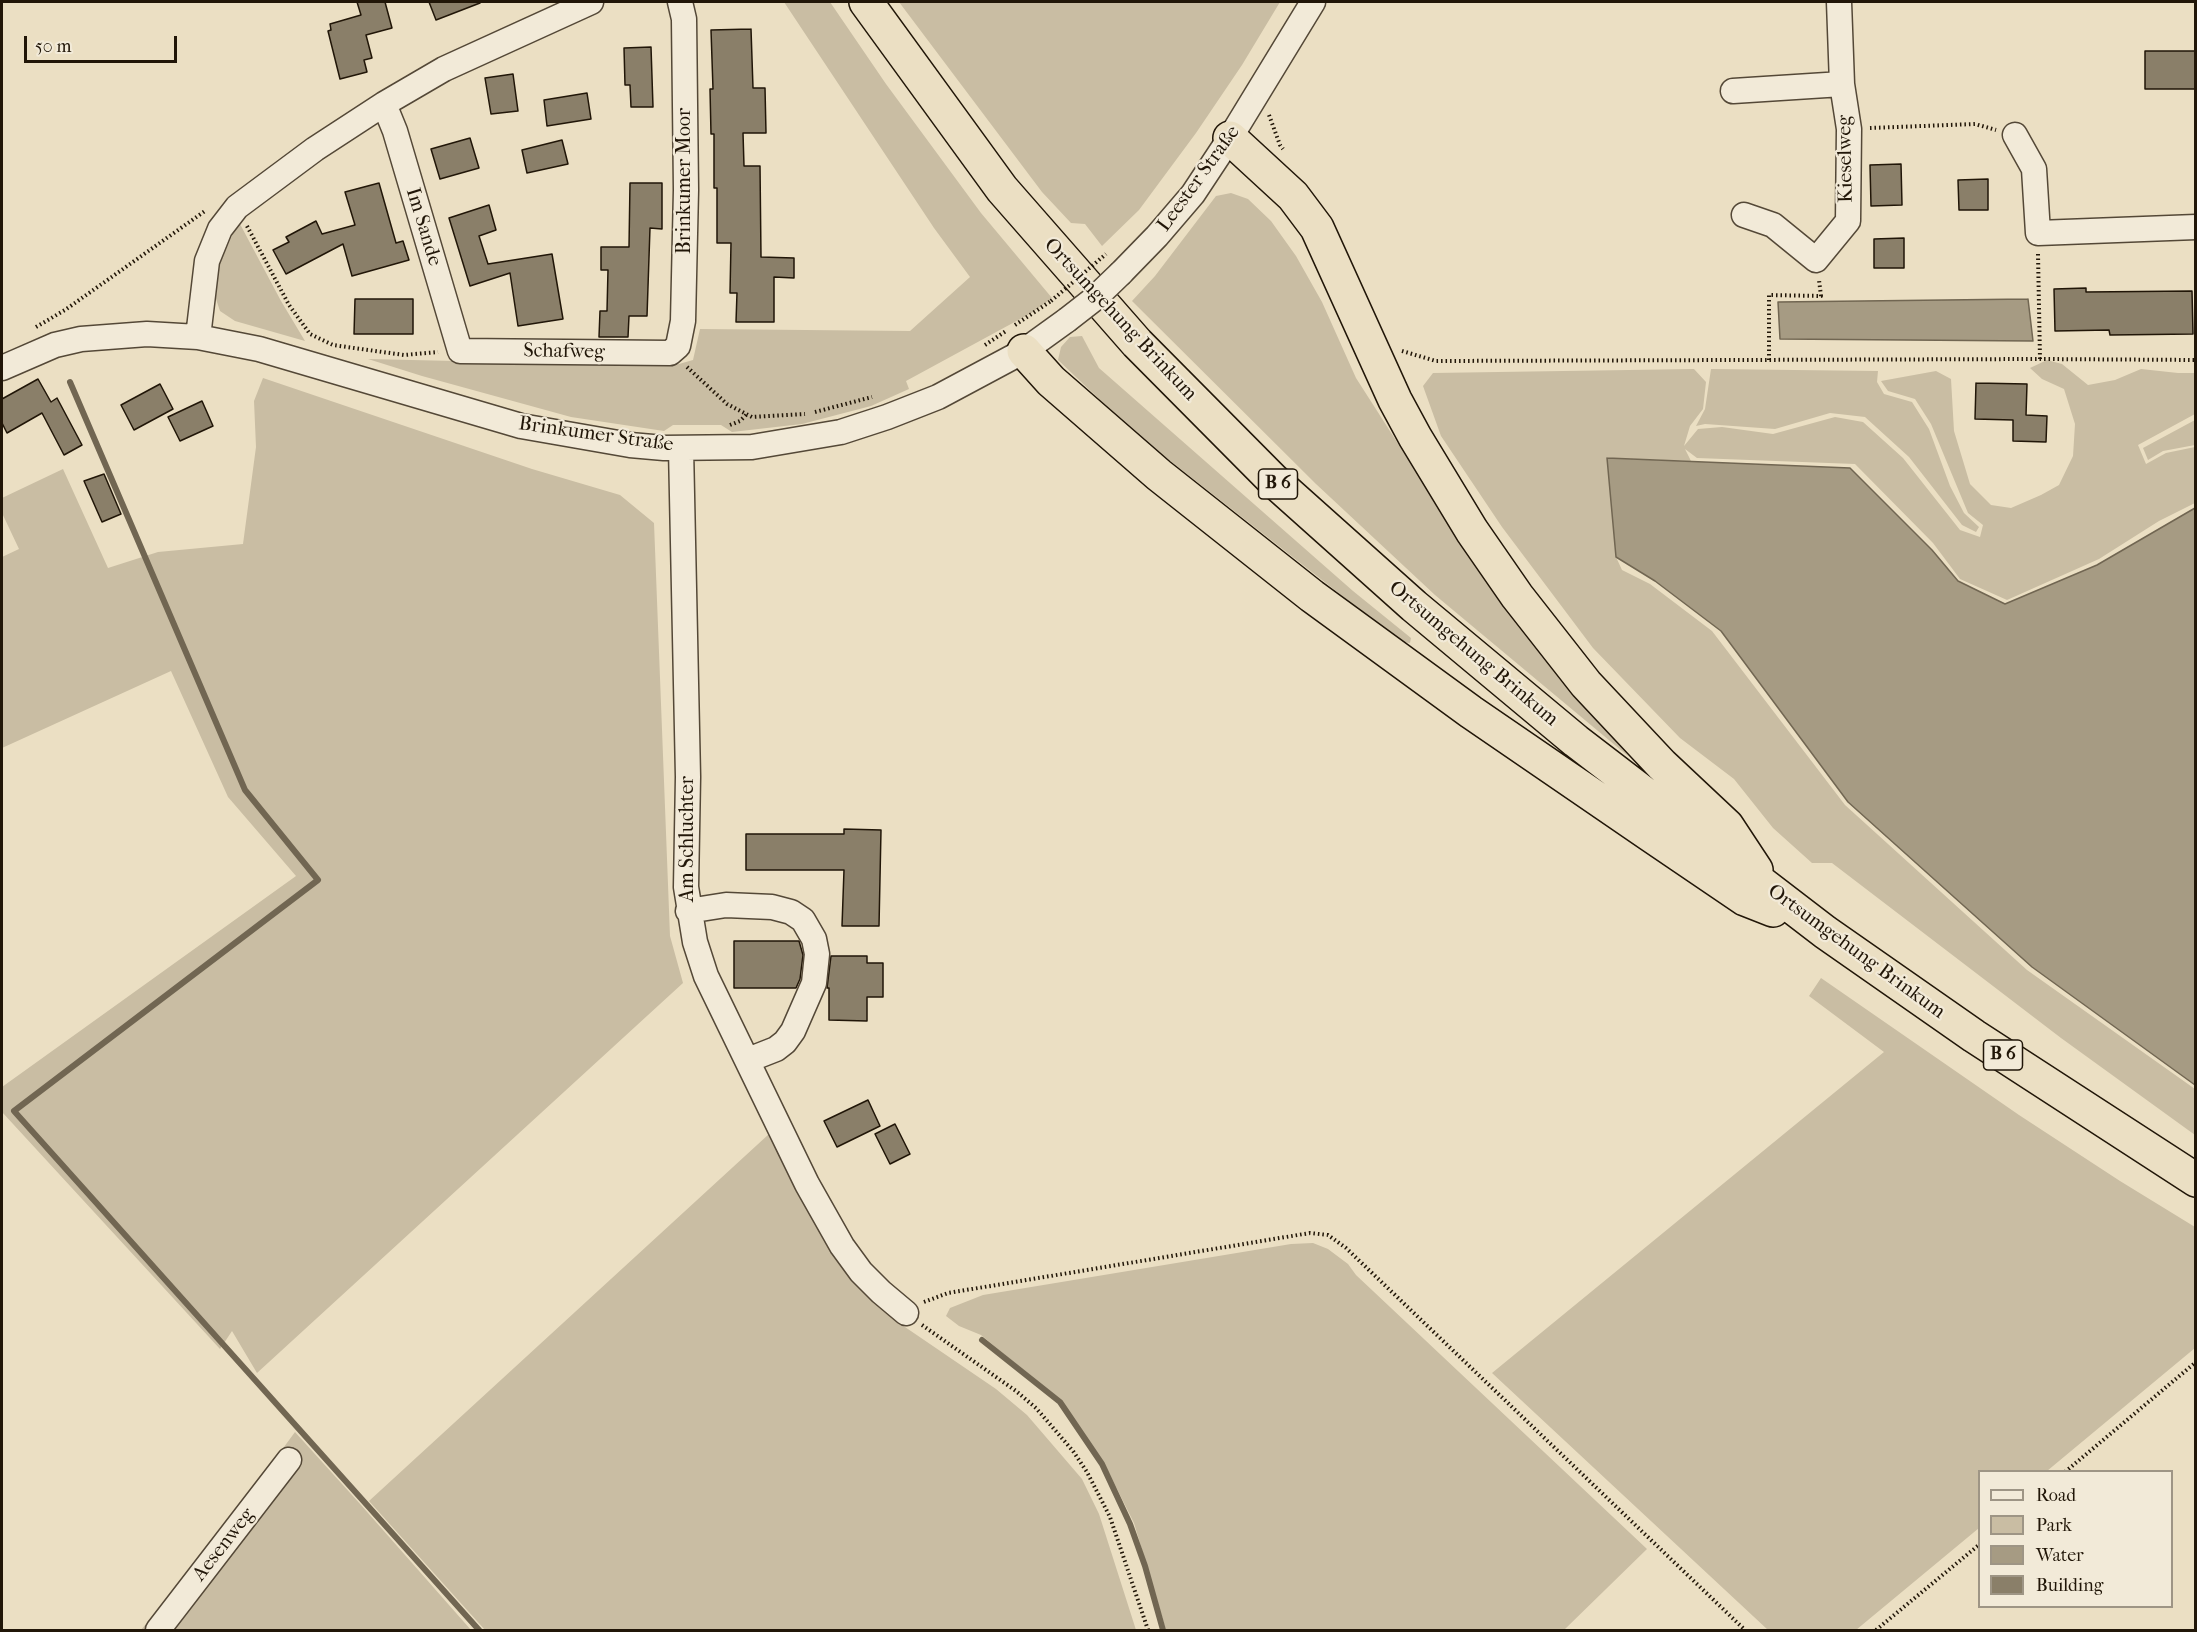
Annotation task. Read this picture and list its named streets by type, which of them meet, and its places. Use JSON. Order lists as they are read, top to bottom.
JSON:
{
  "streets": {
    "highway": ["Ortsumgehung Brinkum", "B 6"],
    "street": [
      "Kieselweg",
      "Leester Straße",
      "Brinkumer Moor",
      "Im Sande",
      "Schafweg",
      "Brinkumer Straße",
      "Am Schluchter",
      "Aesenweg"
    ]
  },
  "crossings": [
    ["Leester Straße", "Brinkumer Straße"],
    ["Leester Straße", "B 6"],
    ["Brinkumer Moor", "Schafweg"],
    ["Im Sande", "Schafweg"],
    ["Ortsumgehung Brinkum", "B 6"],
    ["Brinkumer Straße", "B 6"],
    ["Brinkumer Straße", "Am Schluchter"]
  ],
  "legend": [
    "Road",
    "Park",
    "Water",
    "Building"
  ],
  "scale_bar": "50 m"
}
